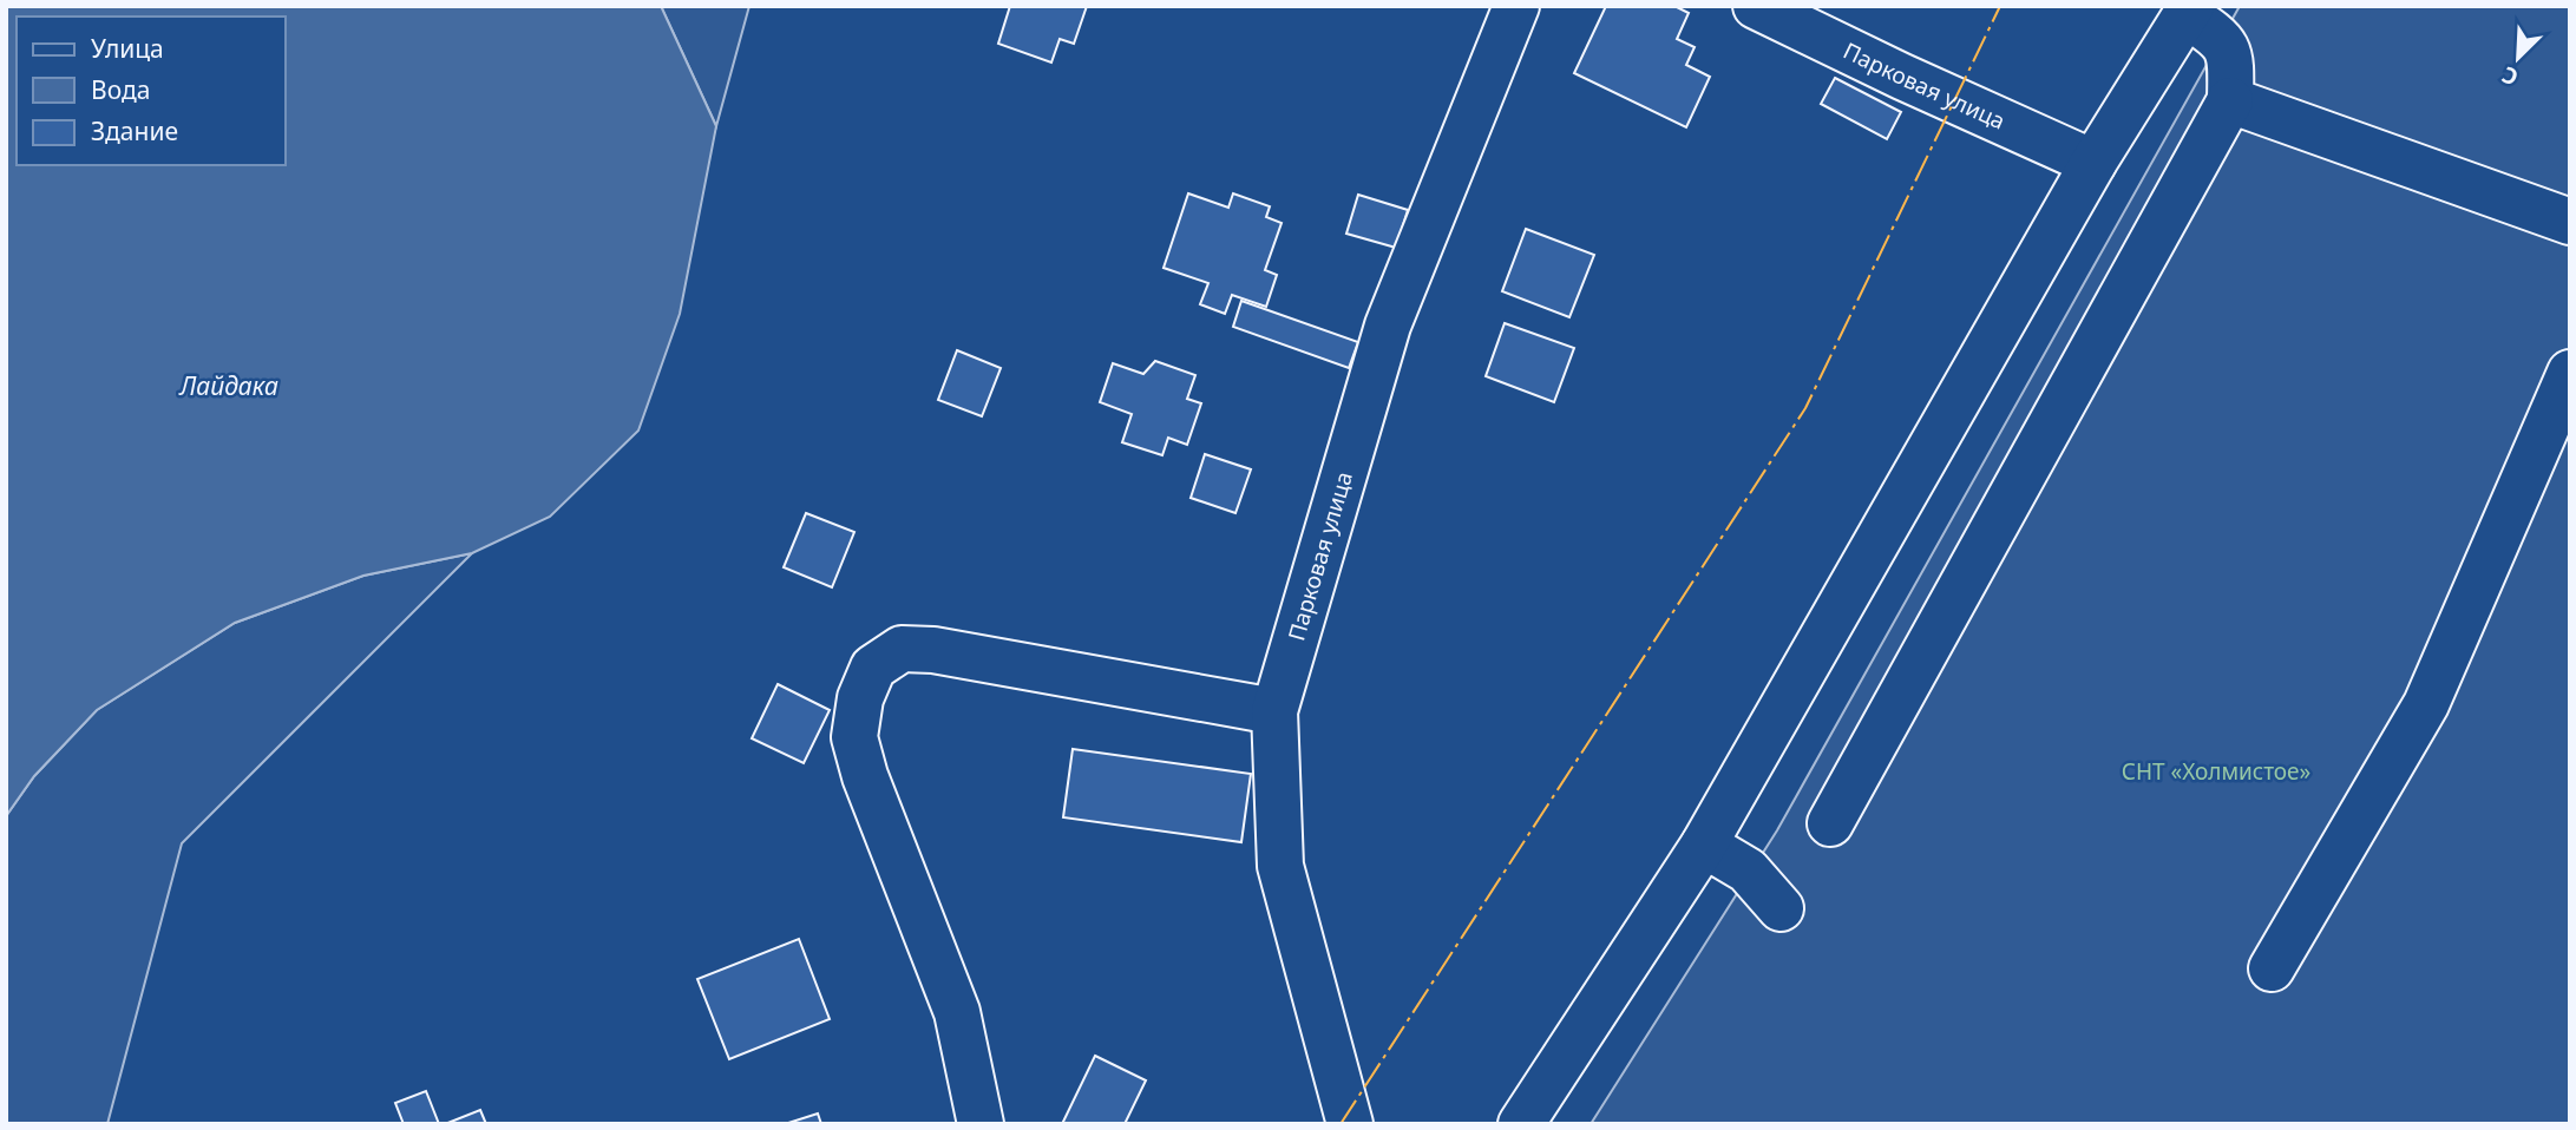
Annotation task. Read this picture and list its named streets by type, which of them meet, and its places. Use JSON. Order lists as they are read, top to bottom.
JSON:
{
  "streets": {
    "street": ["Парковая улица"]
  },
  "water": ["Лайдака"],
  "parks": ["СНТ «Холмистое»"],
  "legend": ["Улица", "Вода", "Здание"],
  "north": "bottom left"
}
